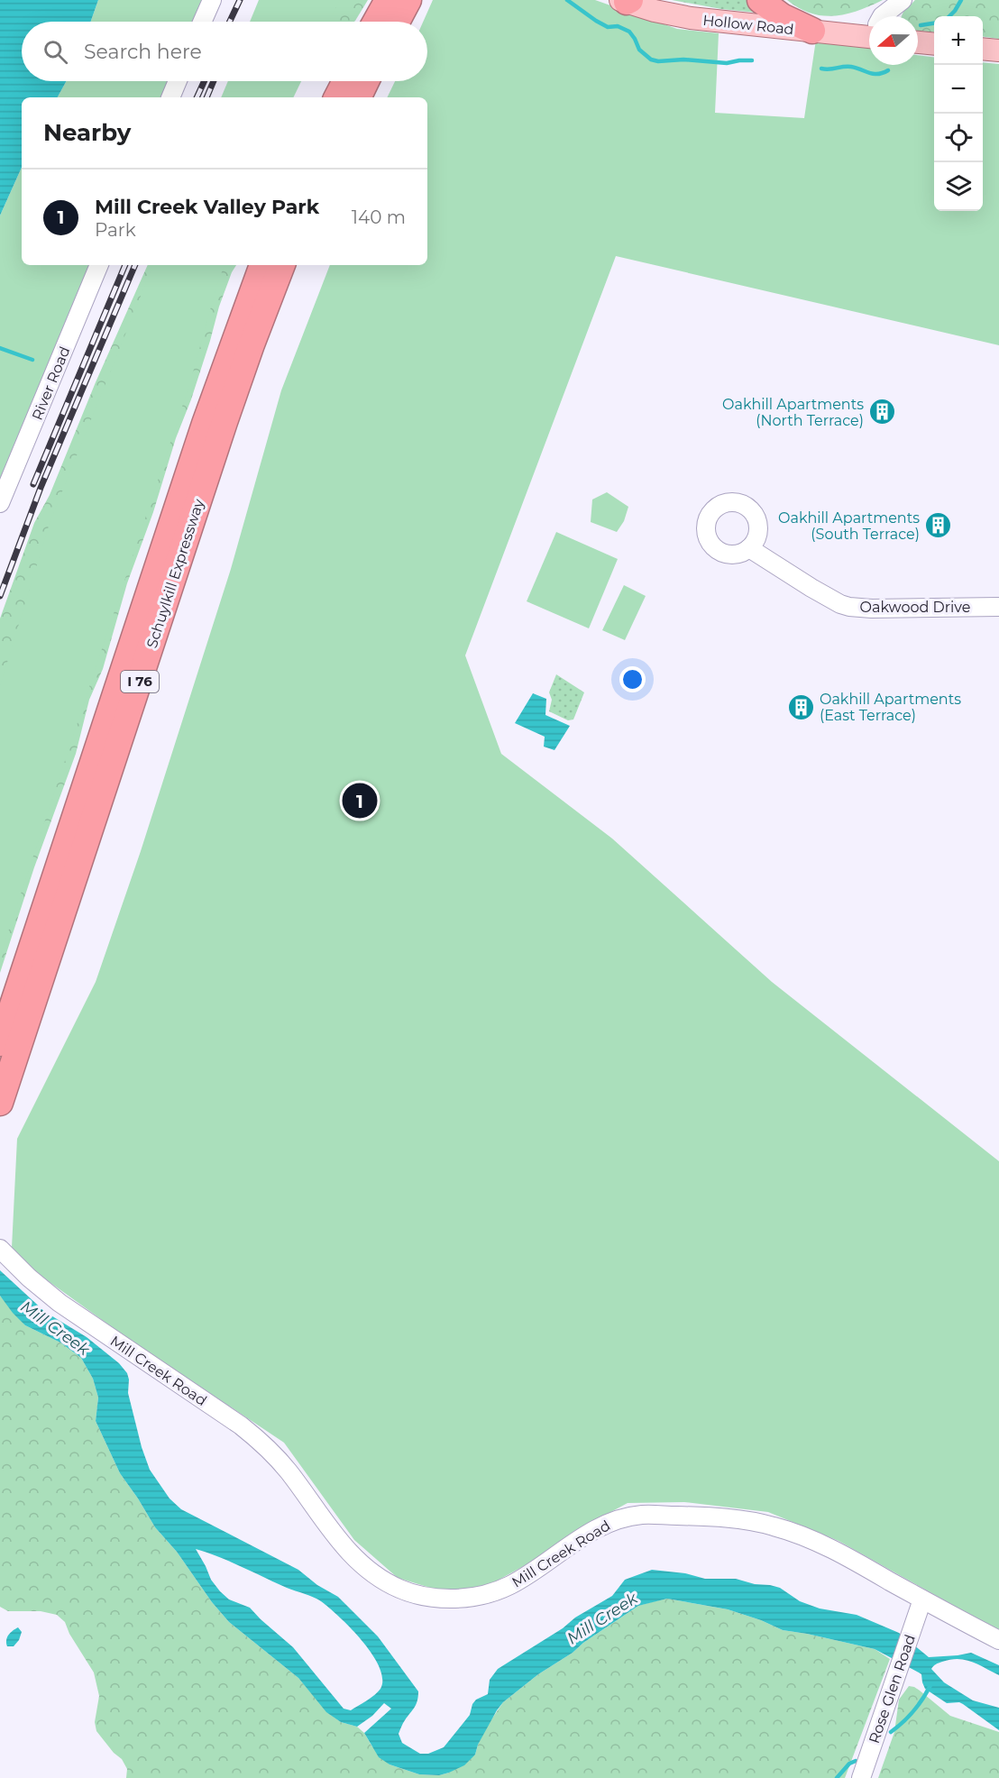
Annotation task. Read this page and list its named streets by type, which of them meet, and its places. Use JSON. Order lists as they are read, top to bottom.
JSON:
{
  "streets": {
    "highway": ["Schuylkill Expressway", "I 76"],
    "main road": ["Hollow Road"],
    "street": [
      "River Road",
      "Oakwood Drive",
      "Mill Creek Road",
      "Rose Glen Road"
    ]
  },
  "crossings": [
    ["Mill Creek Road", "Rose Glen Road"]
  ],
  "water": ["Mill Creek"],
  "places": {
    "building": ["Oakhill Apartments (North Terrace)", "Oakhill Apartments (South Terrace)", "Oakhill Apartments (East Terrace)"]
  },
  "north": "left",
  "page": {
    "map_buttons": ["+", "−"],
    "search": "Search here",
    "heading": "Nearby",
    "list": [
      {
        "mark": "1",
        "name": "Mill Creek Valley Park",
        "note": "Park",
        "value": "140 m"
      }
    ],
    "pins": "1"
  }
}
